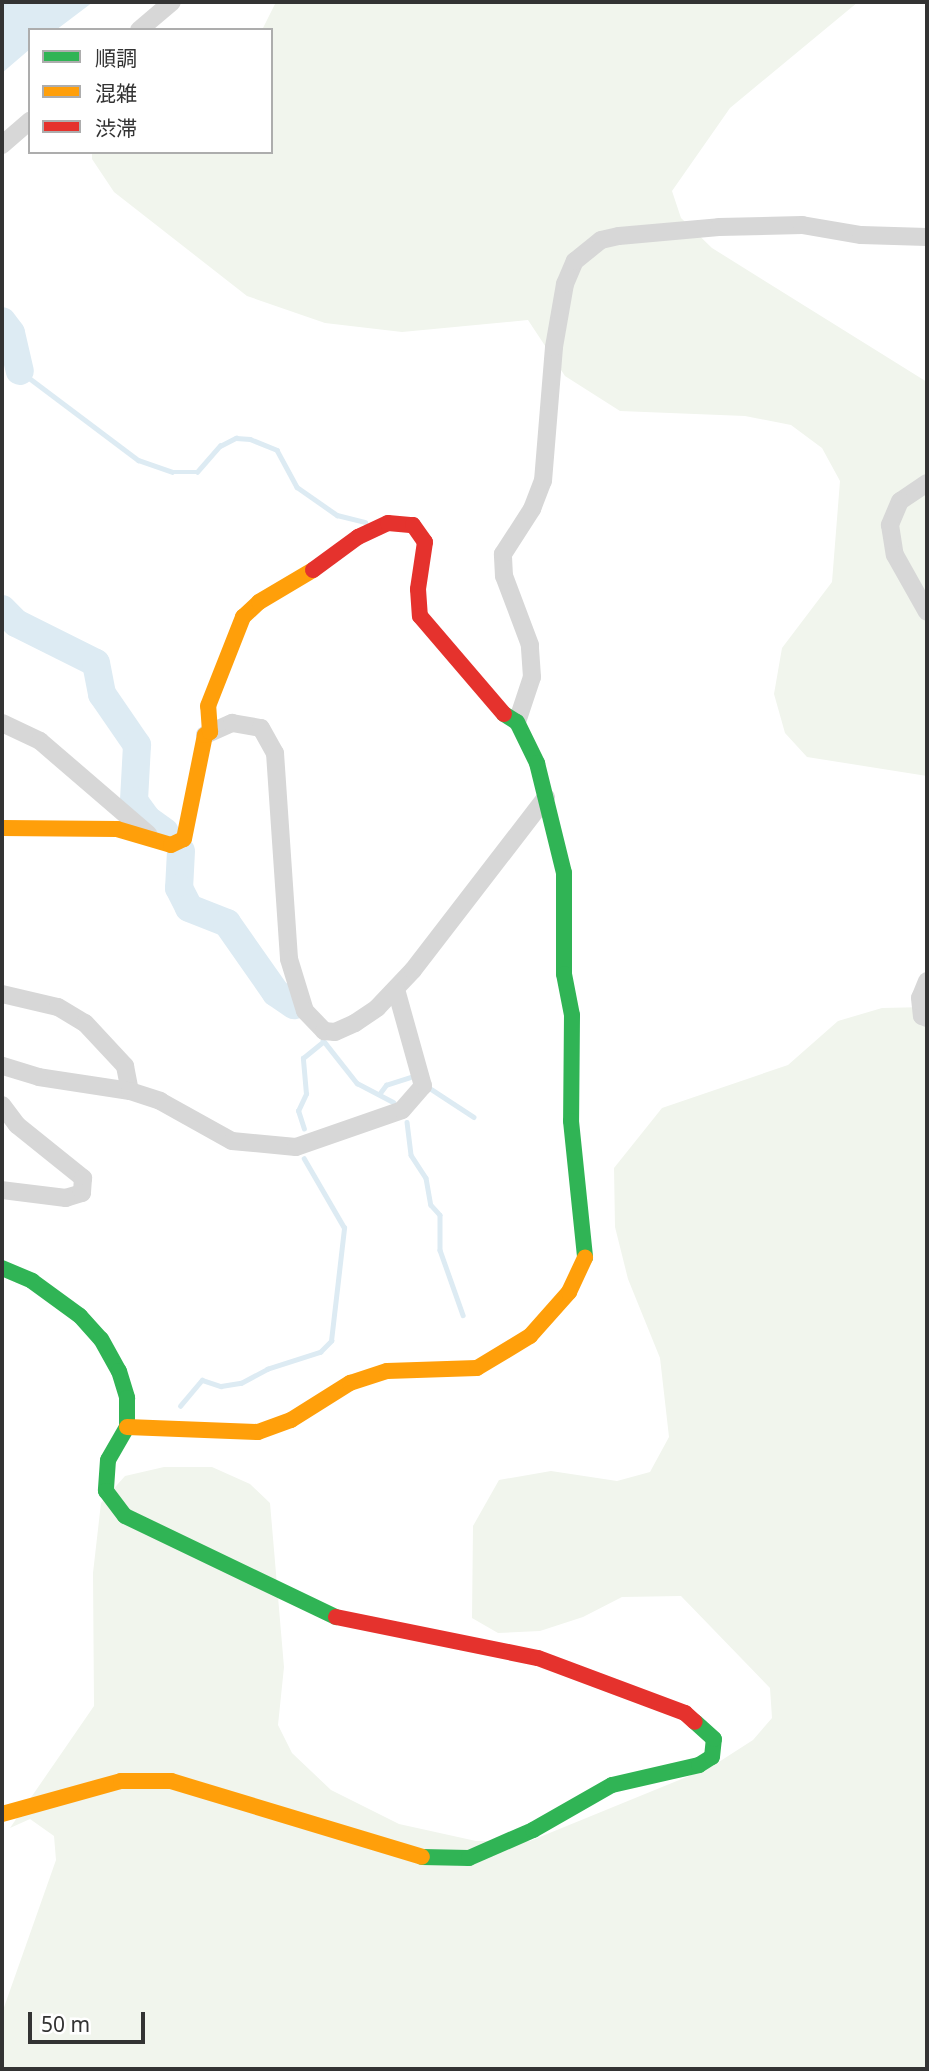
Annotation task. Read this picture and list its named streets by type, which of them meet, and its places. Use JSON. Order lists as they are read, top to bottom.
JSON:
{
  "legend": ["順調", "混雑", "渋滞"],
  "scale_bar": "50 m"
}
